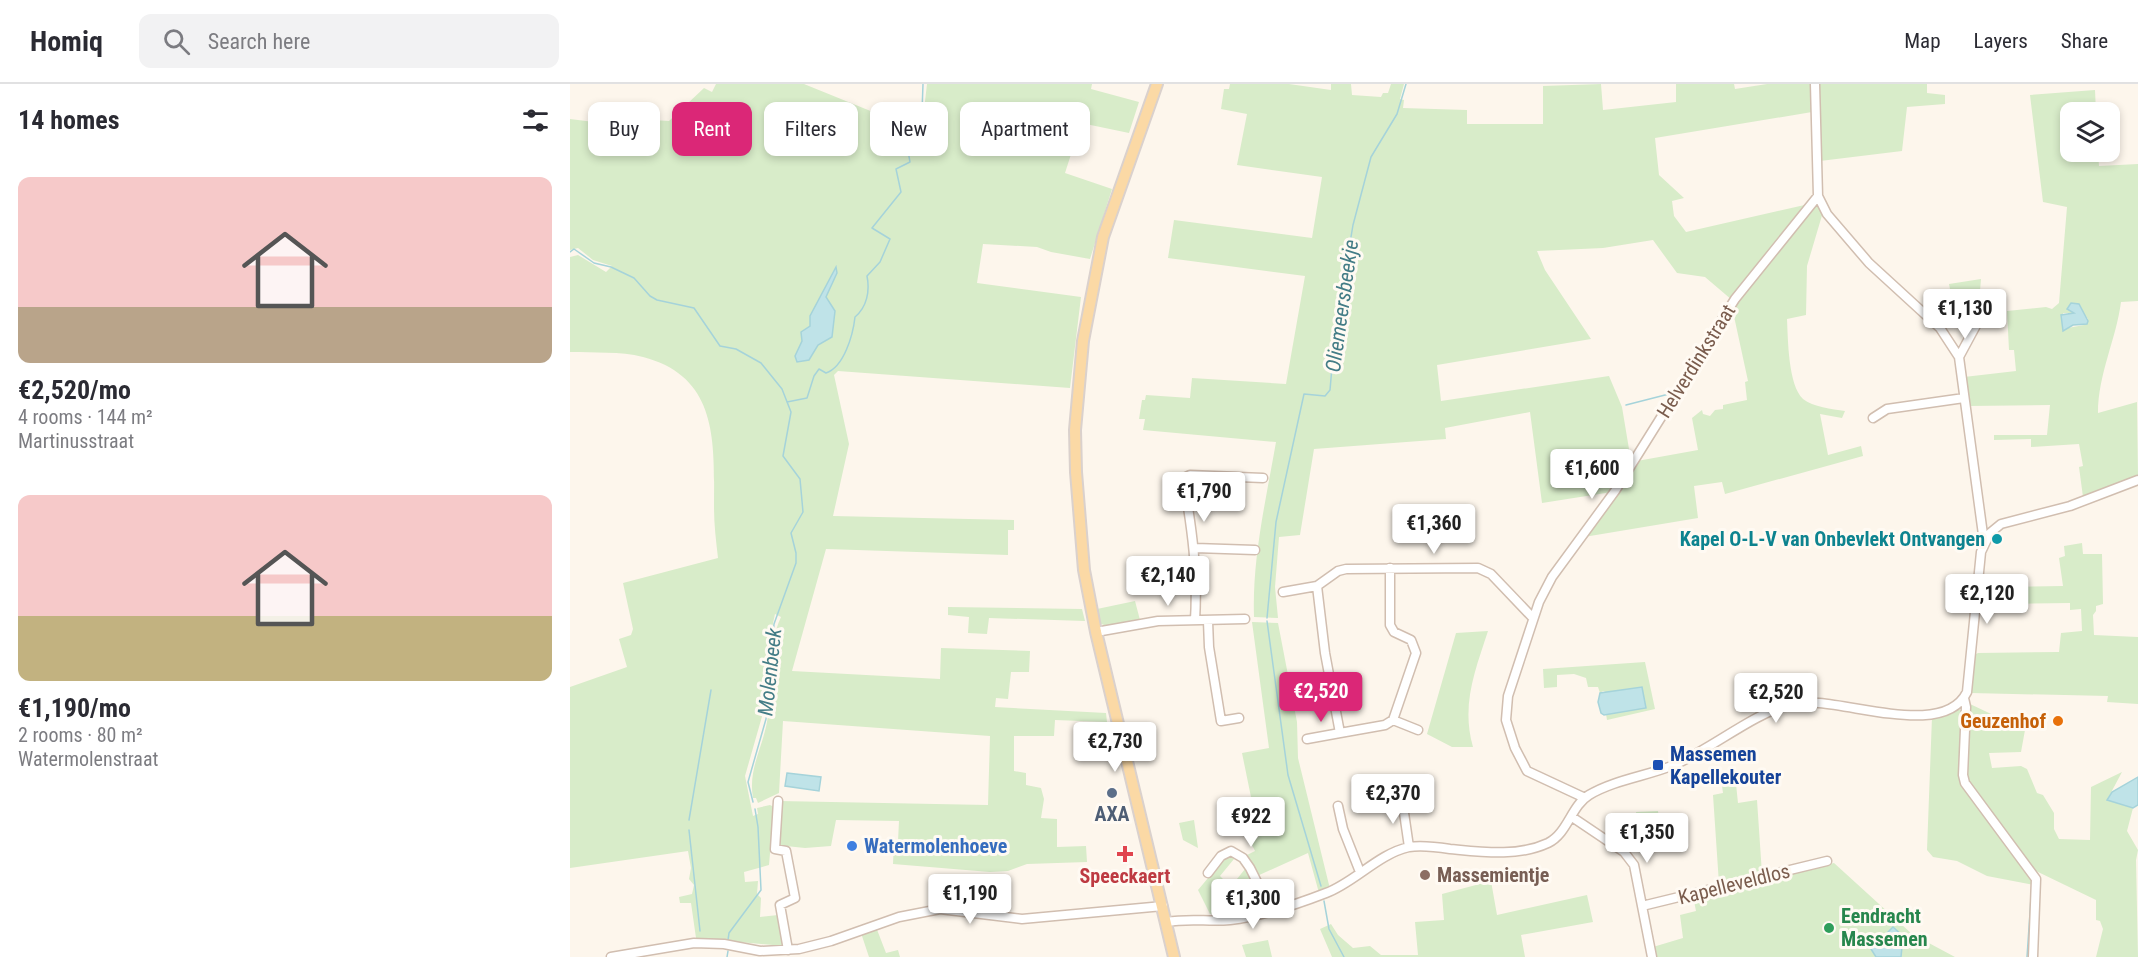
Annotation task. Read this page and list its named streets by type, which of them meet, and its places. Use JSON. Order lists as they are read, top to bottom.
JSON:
{
  "streets": {
    "street": ["Helverdinkstraat", "Kapelleveldlos"]
  },
  "water": ["Oliemeersbeekje", "Molenbeek"],
  "places": {
    "other": [
      "Kapel O-L-V van Onbevlekt Ontvangen",
      "Geuzenhof",
      "AXA",
      "Watermolenhoeve",
      "Massemientje",
      "Eendracht Massemen"
    ],
    "transit": ["Massemen Kapellekouter"],
    "health": ["Speeckaert"]
  },
  "page": {
    "header": "Homiq",
    "search": "Search here",
    "nav": ["Map", "Layers", "Share"],
    "heading": "14 homes",
    "chip": [
      "Buy",
      "Rent",
      "Filters",
      "New",
      "Apartment"
    ],
    "list": [
      {
        "name": "€2,520/mo",
        "note": "4 rooms · 144 m² · Martinusstraat"
      },
      {
        "name": "€1,190/mo",
        "note": "2 rooms · 80 m² · Watermolenstraat"
      }
    ],
    "price": [
      "€1,130",
      "€1,600",
      "€1,790",
      "€1,360",
      "€2,140",
      "€2,120",
      "€2,520",
      "€2,520",
      "€2,730",
      "€2,370",
      "€922",
      "€1,350",
      "€1,190",
      "€1,300"
    ]
  }
}
